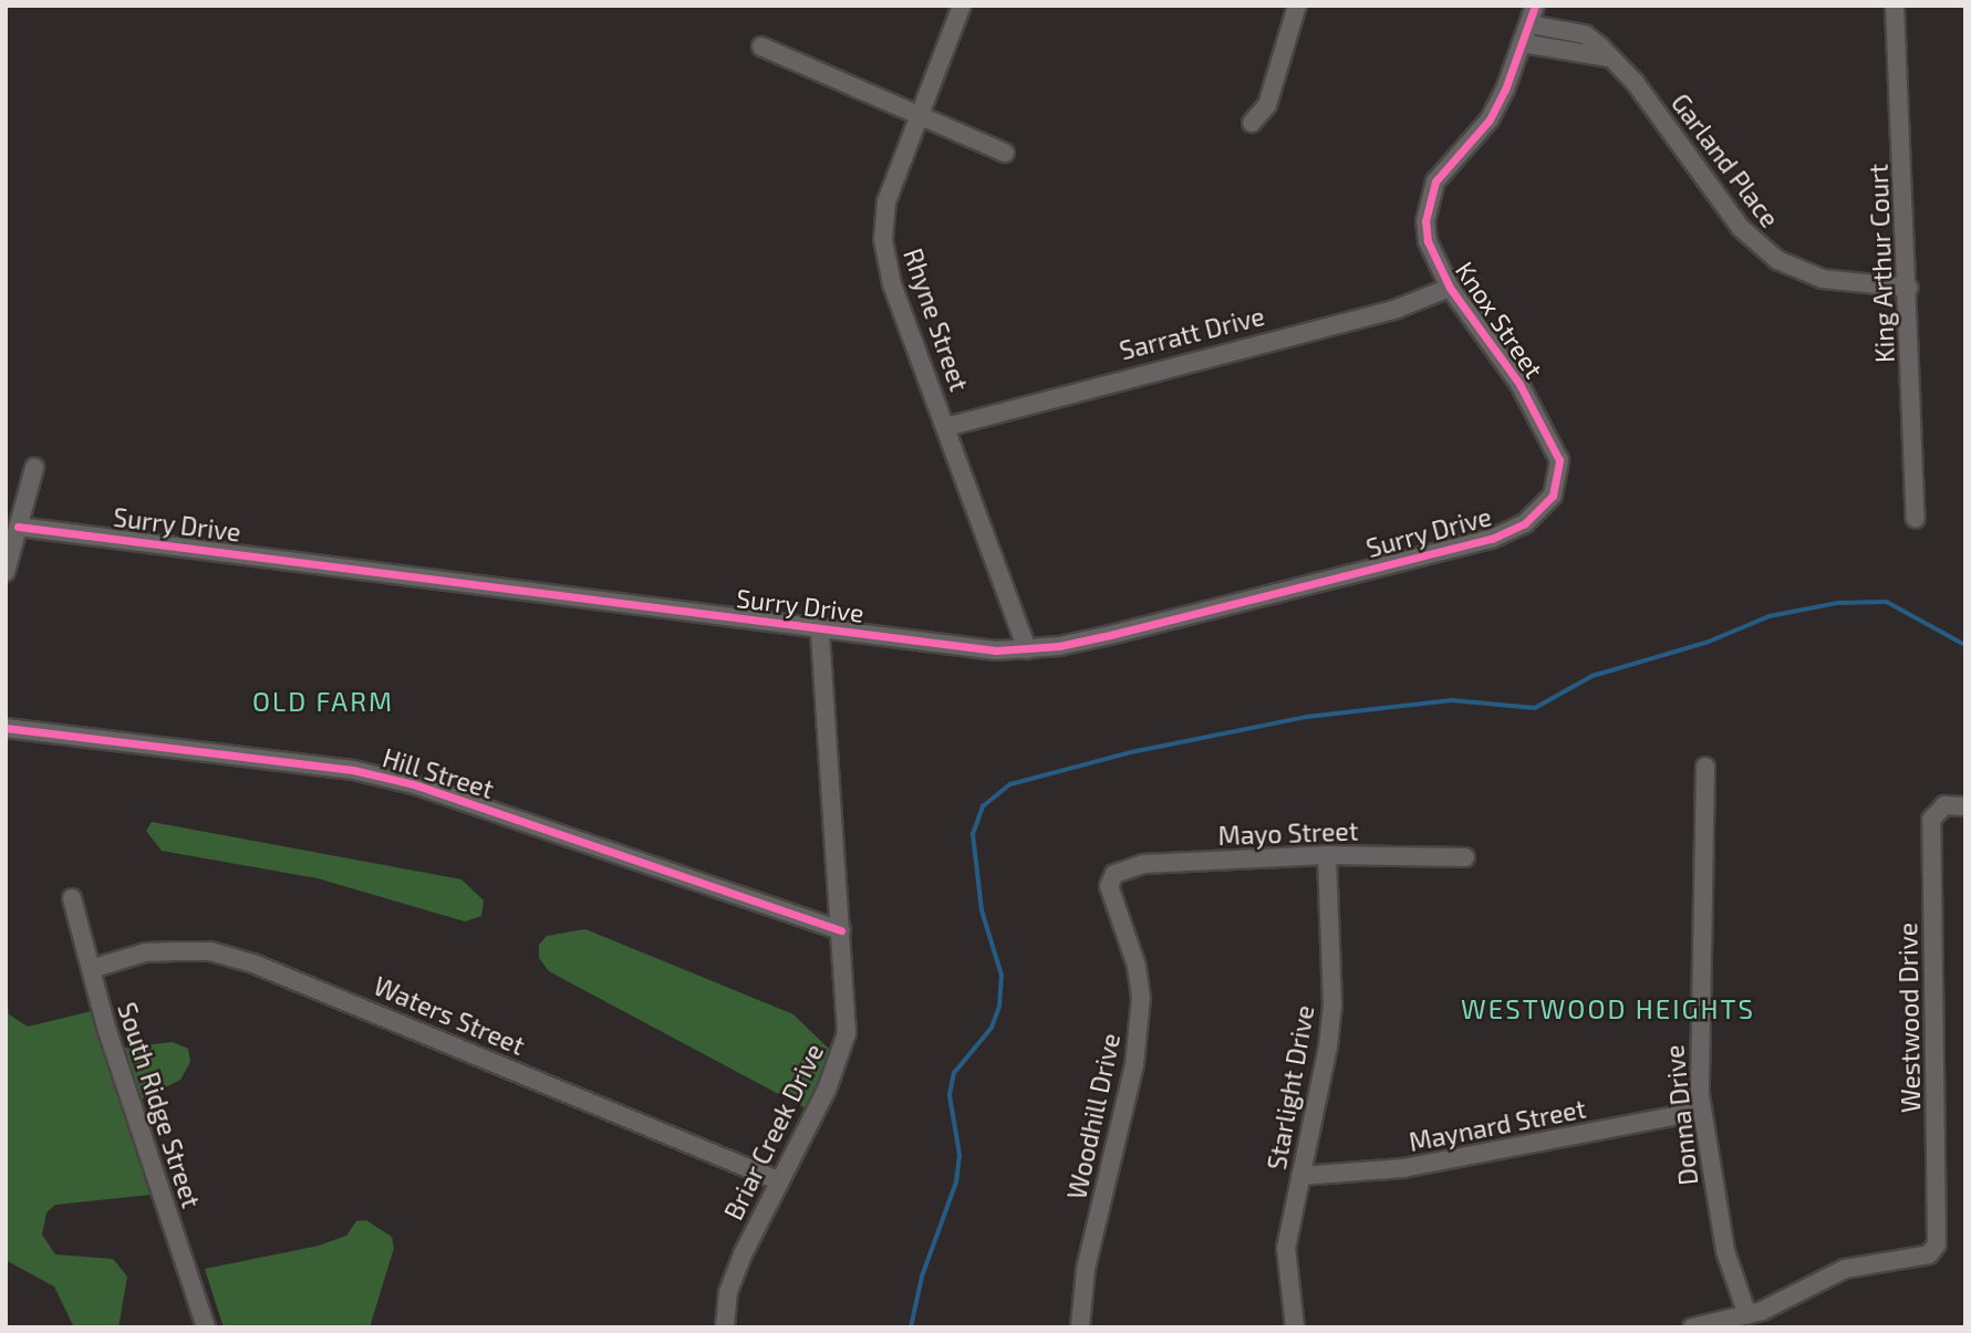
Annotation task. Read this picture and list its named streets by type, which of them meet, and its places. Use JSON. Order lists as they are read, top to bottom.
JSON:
{
  "streets": {
    "street": [
      "Garland Place",
      "King Arthur Court",
      "Rhyne Street",
      "Knox Street",
      "Sarratt Drive",
      "Surry Drive",
      "Hill Street",
      "Mayo Street",
      "Waters Street",
      "Westwood Drive",
      "Starlight Drive",
      "South Ridge Street",
      "Donna Drive",
      "Woodhill Drive",
      "Maynard Street",
      "Briar Creek Drive"
    ]
  },
  "crossings": [
    ["Garland Place", "King Arthur Court"],
    ["Garland Place", "Knox Street"],
    ["Rhyne Street", "Sarratt Drive"],
    ["Rhyne Street", "Surry Drive"],
    ["Knox Street", "Sarratt Drive"],
    ["Knox Street", "Surry Drive"],
    ["Surry Drive", "Briar Creek Drive"],
    ["Hill Street", "Briar Creek Drive"],
    ["Mayo Street", "Starlight Drive"],
    ["Mayo Street", "Woodhill Drive"],
    ["Waters Street", "South Ridge Street"],
    ["Waters Street", "Briar Creek Drive"],
    ["Westwood Drive", "Donna Drive"],
    ["Starlight Drive", "Maynard Street"],
    ["Donna Drive", "Maynard Street"]
  ],
  "districts": ["OLD FARM", "WESTWOOD HEIGHTS"]
}
